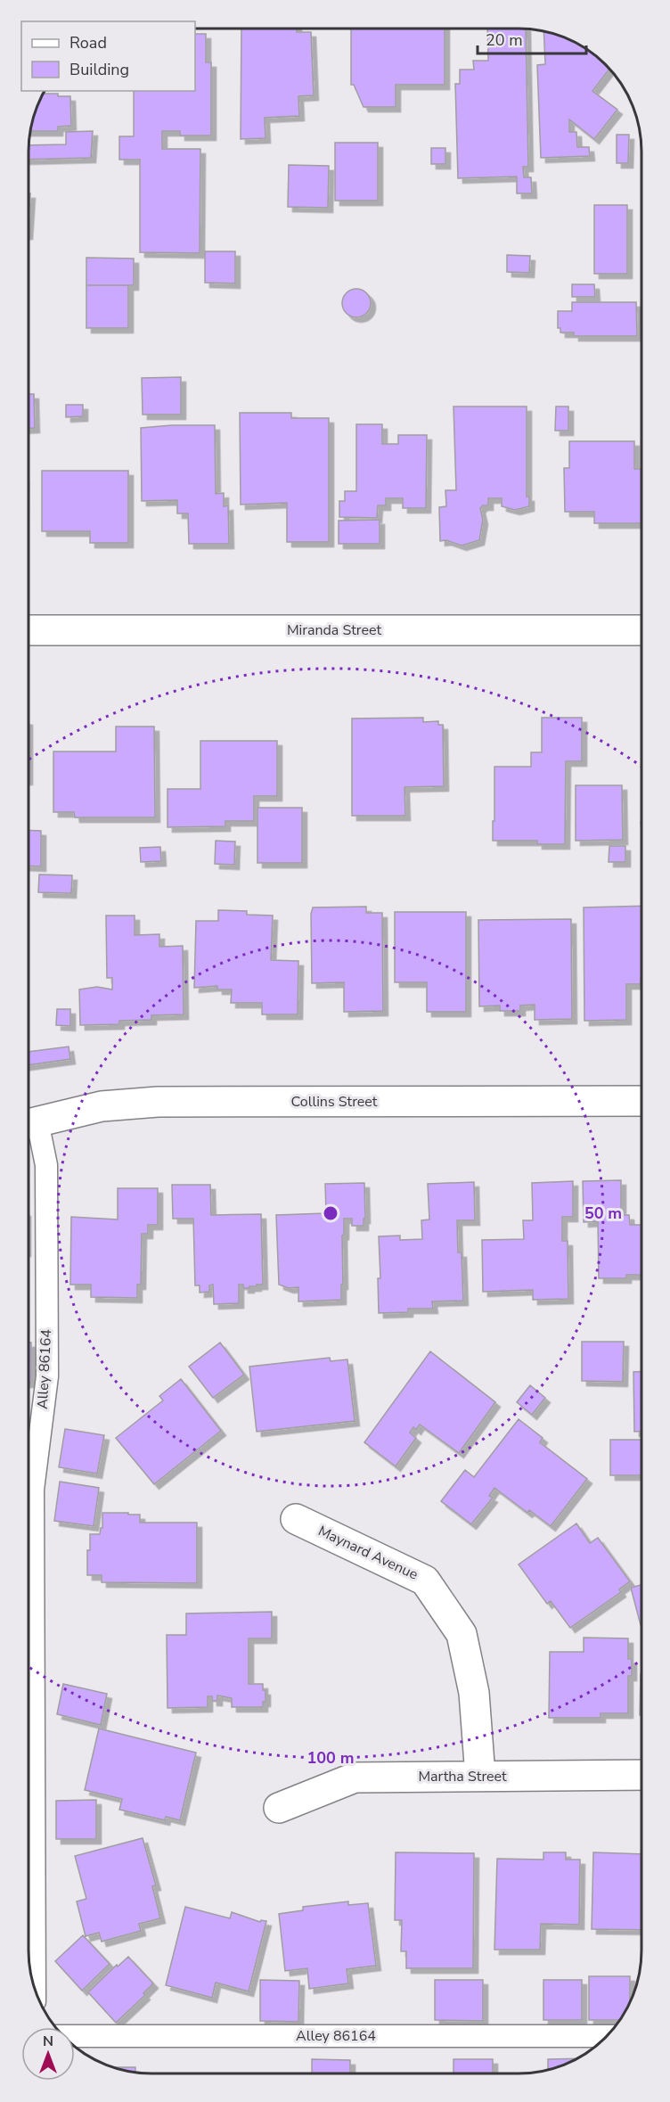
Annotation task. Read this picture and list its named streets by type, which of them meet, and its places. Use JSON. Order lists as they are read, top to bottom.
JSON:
{
  "streets": {
    "street": [
      "Miranda Street",
      "Collins Street",
      "Maynard Avenue",
      "Martha Street"
    ],
    "lane": ["Alley 86164"]
  },
  "crossings": [
    ["Collins Street", "Alley 86164"],
    ["Maynard Avenue", "Martha Street"]
  ],
  "legend": ["Road", "Building"],
  "scale_bar": "20 m",
  "north": "top",
  "rings": ["50 m", "100 m"]
}
